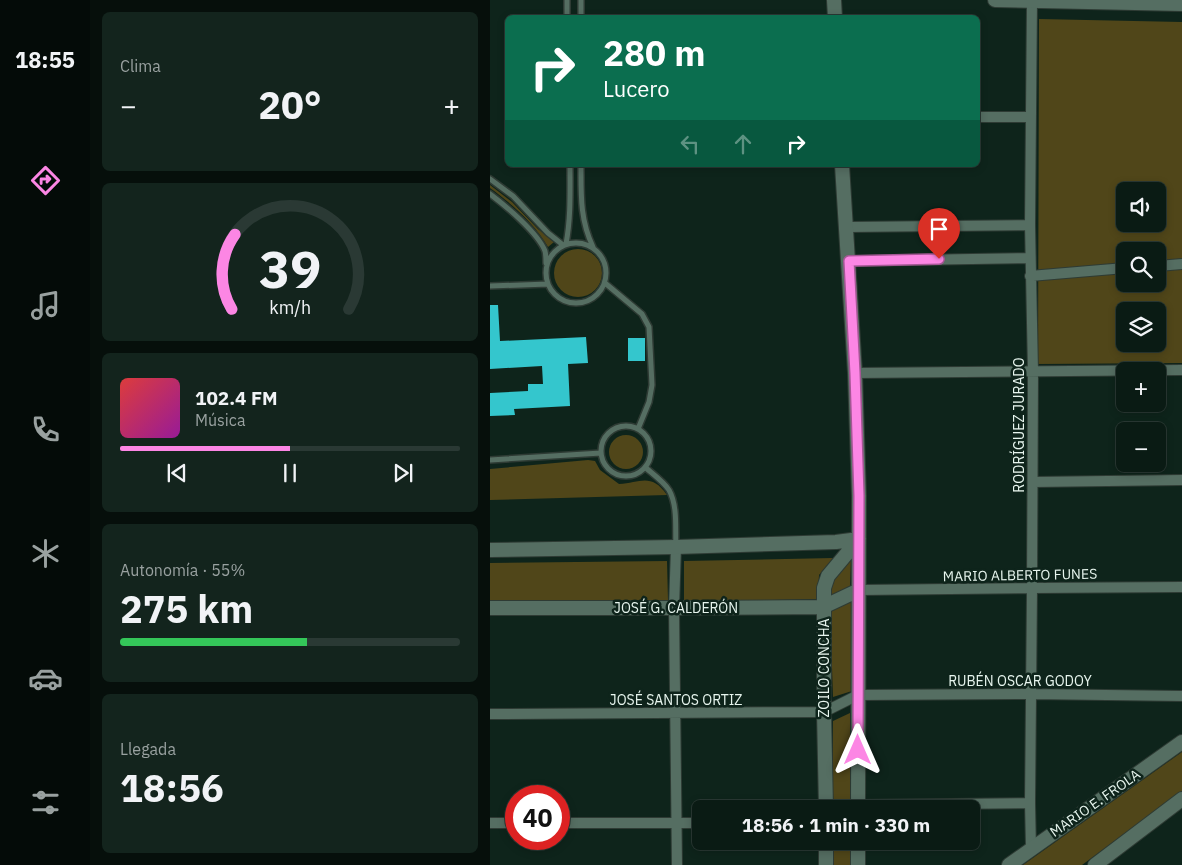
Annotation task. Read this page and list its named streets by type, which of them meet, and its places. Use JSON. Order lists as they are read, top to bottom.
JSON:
{
  "streets": {
    "street": [
      "RODRÍGUEZ JURADO",
      "MARIO ALBERTO FUNES",
      "JOSÉ G. CALDERÓN",
      "ZOILO CONCHA",
      "RUBÉN OSCAR GODOY",
      "JOSÉ SANTOS ORTIZ",
      "MARIO E. FROLA"
    ]
  },
  "crossings": [
    ["RODRÍGUEZ JURADO", "MARIO ALBERTO FUNES"],
    ["RODRÍGUEZ JURADO", "RUBÉN OSCAR GODOY"],
    ["RODRÍGUEZ JURADO", "MARIO E. FROLA"],
    ["MARIO ALBERTO FUNES", "JOSÉ G. CALDERÓN"],
    ["JOSÉ G. CALDERÓN", "ZOILO CONCHA"],
    ["ZOILO CONCHA", "JOSÉ SANTOS ORTIZ"],
    ["RUBÉN OSCAR GODOY", "JOSÉ SANTOS ORTIZ"]
  ],
  "page": {
    "tabs": "18:55",
    "tile": [
      "Clima",
      ["Autonomía · 55%", "275 km"],
      ["Llegada", "18:56"]
    ],
    "turn": ["280 m", "Lucero"],
    "heat": ["−", "20°", "+"],
    "map_buttons": ["+", "−"],
    "song": ["102.4 FM", "Música"],
    "limit": "40",
    "trip": "18:56 · 1 min · 330 m",
    "gauge": ["39", "km/h"]
  }
}
